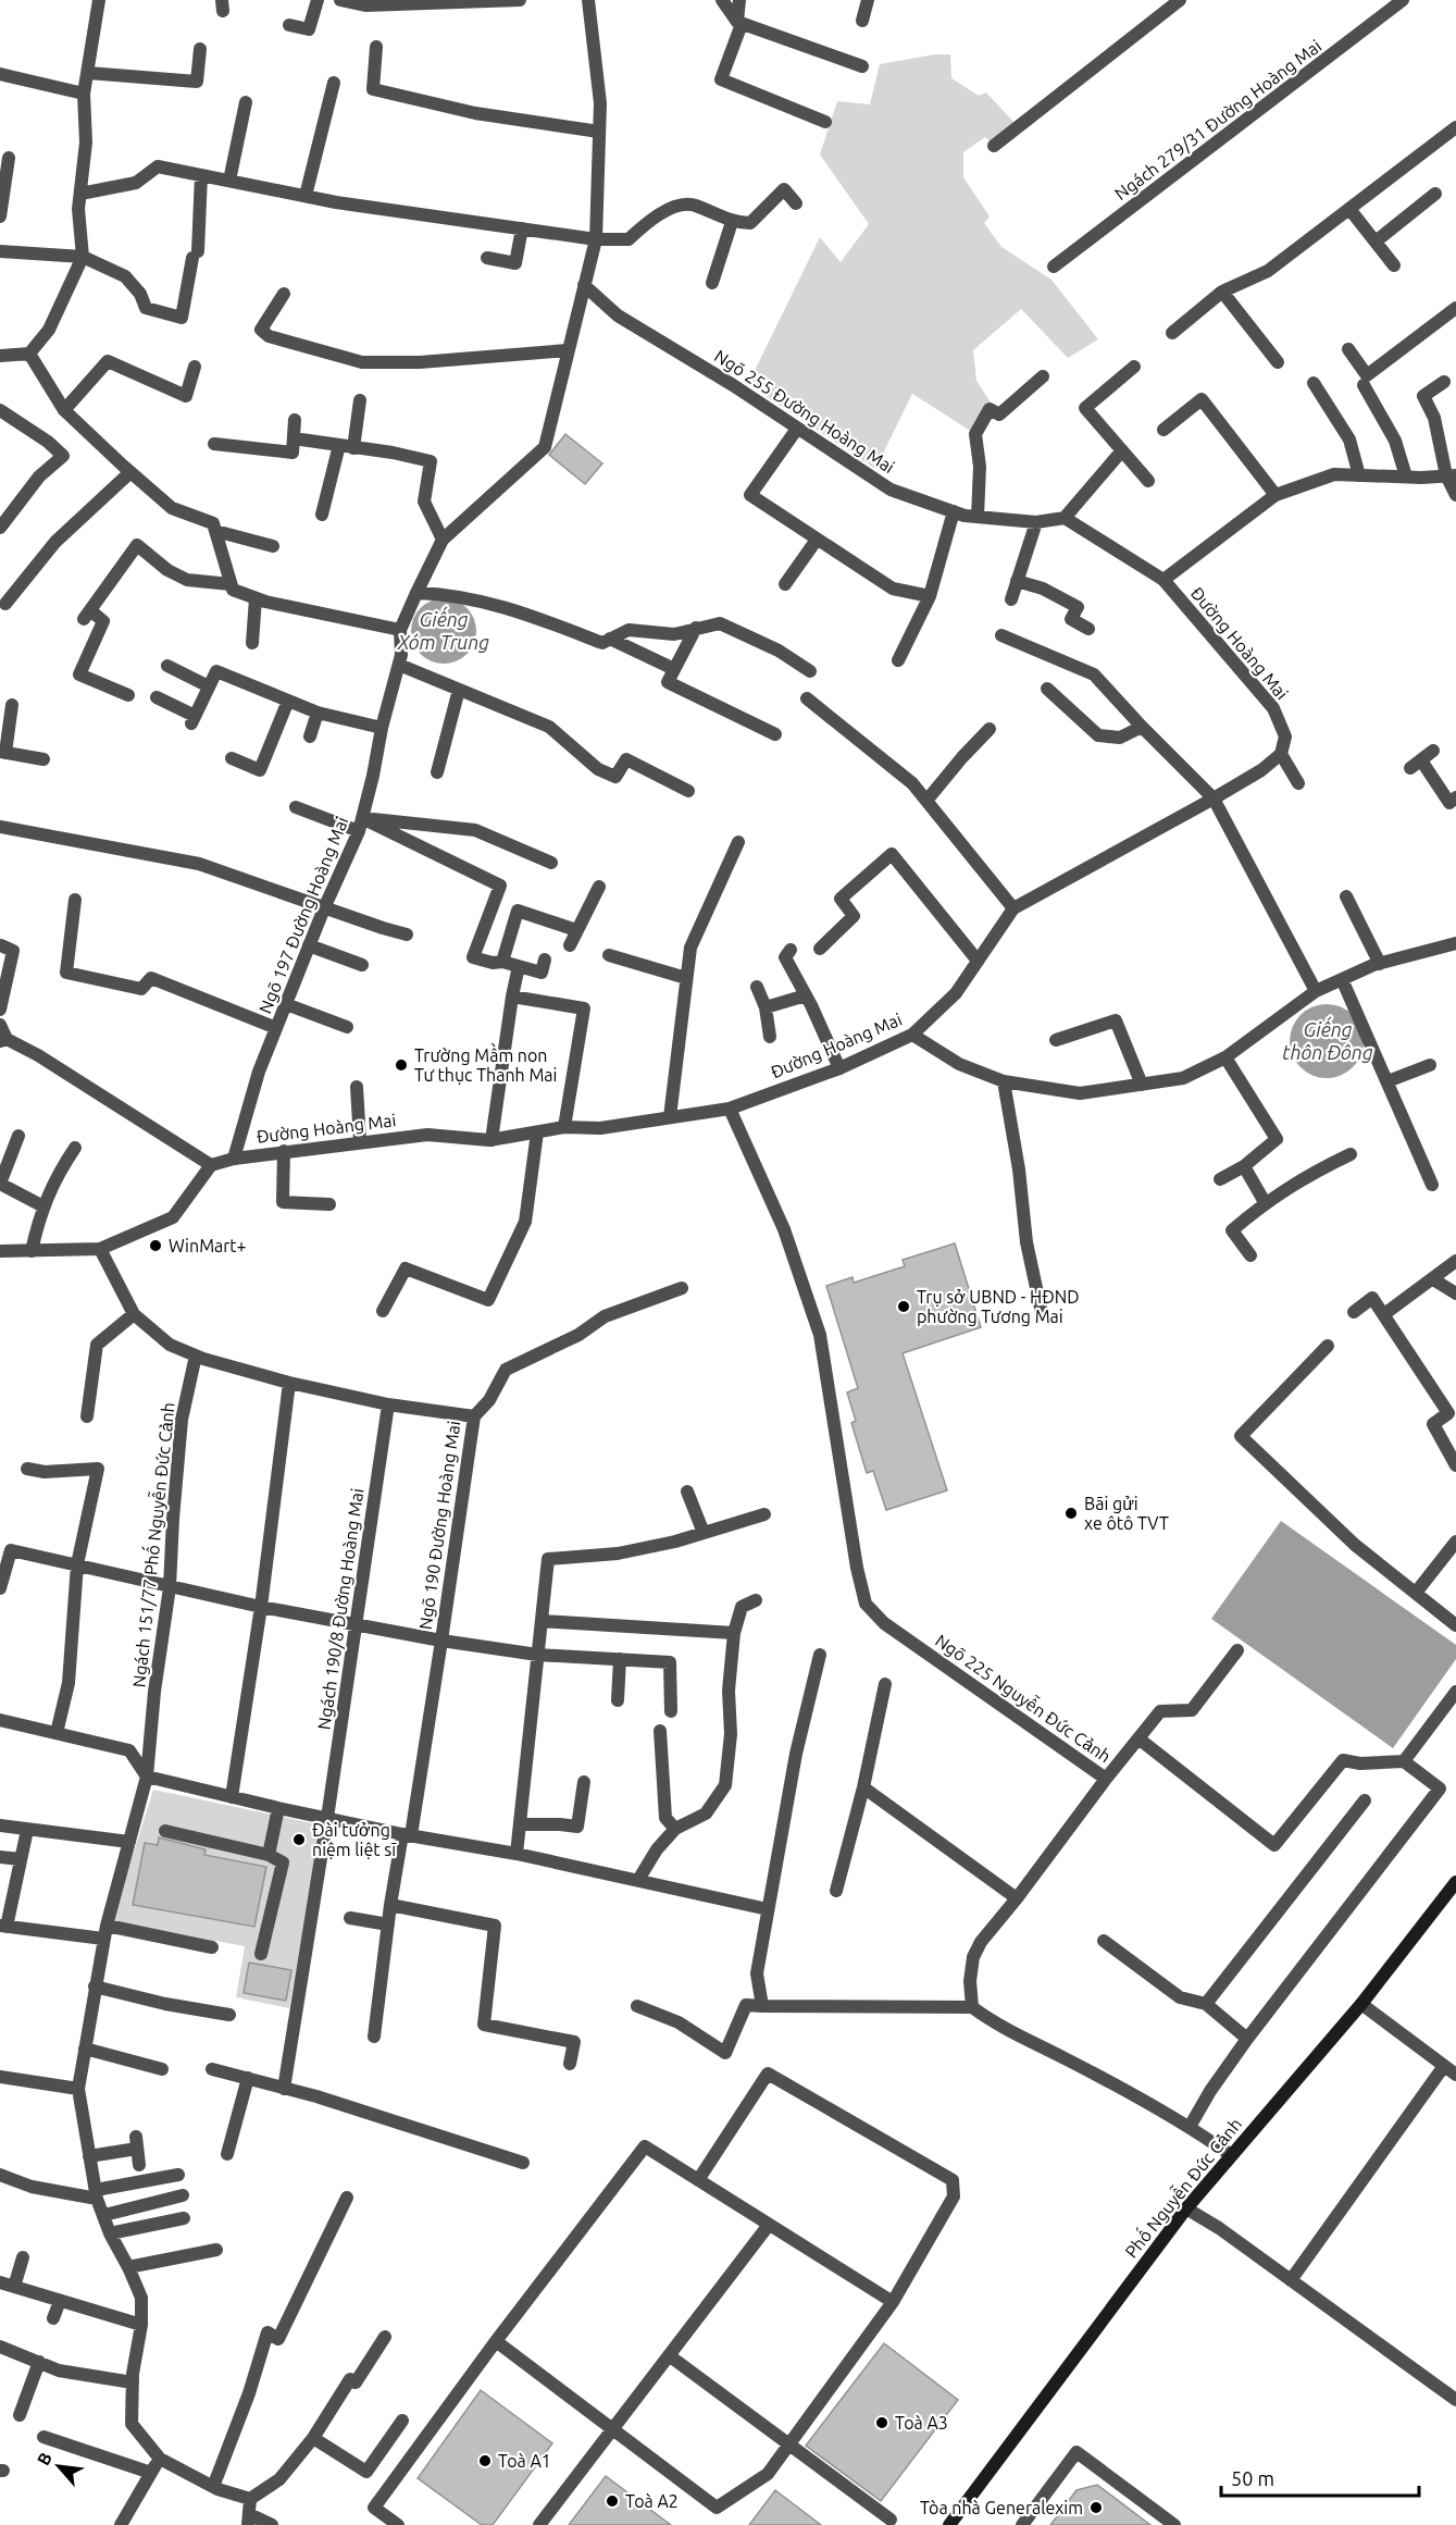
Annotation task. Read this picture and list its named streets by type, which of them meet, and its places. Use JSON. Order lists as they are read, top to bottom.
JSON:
{
  "streets": {
    "street": [
      "Ngách 279/31 Đường Hoàng Mai",
      "Ngõ 255 Đường Hoàng Mai",
      "Đường Hoàng Mai",
      "Ngõ 197 Đường Hoàng Mai",
      "Ngõ 190 Đường Hoàng Mai",
      "Ngách 151/77 Phố Nguyễn Đức Cảnh",
      "Ngách 190/8 Đường Hoàng Mai",
      "Ngõ 225 Nguyễn Đức Cảnh",
      "Phố Nguyễn Đức Cảnh"
    ]
  },
  "crossings": [
    ["Ngõ 255 Đường Hoàng Mai", "Ngõ 197 Đường Hoàng Mai"],
    ["Đường Hoàng Mai", "Ngõ 197 Đường Hoàng Mai"],
    ["Đường Hoàng Mai", "Ngõ 225 Nguyễn Đức Cảnh"],
    ["Ngõ 190 Đường Hoàng Mai", "Ngách 151/77 Phố Nguyễn Đức Cảnh"],
    ["Ngõ 190 Đường Hoàng Mai", "Ngách 190/8 Đường Hoàng Mai"]
  ],
  "water": ["Giếng Xóm Trung", "Giếng thôn Đông"],
  "places": [
    "Trường Mầm non Tư thục Thanh Mai",
    "WinMart+",
    "Trụ sở UBND - HĐND phường Tương Mai",
    "Bãi gửi xe ôtô TVT",
    "Đài tưởng niệm liệt sĩ",
    "Toà A3",
    "Toà A1",
    "Toà A2",
    "Tòa nhà Generalexim"
  ],
  "scale_bar": "50 m",
  "north": "top left"
}
